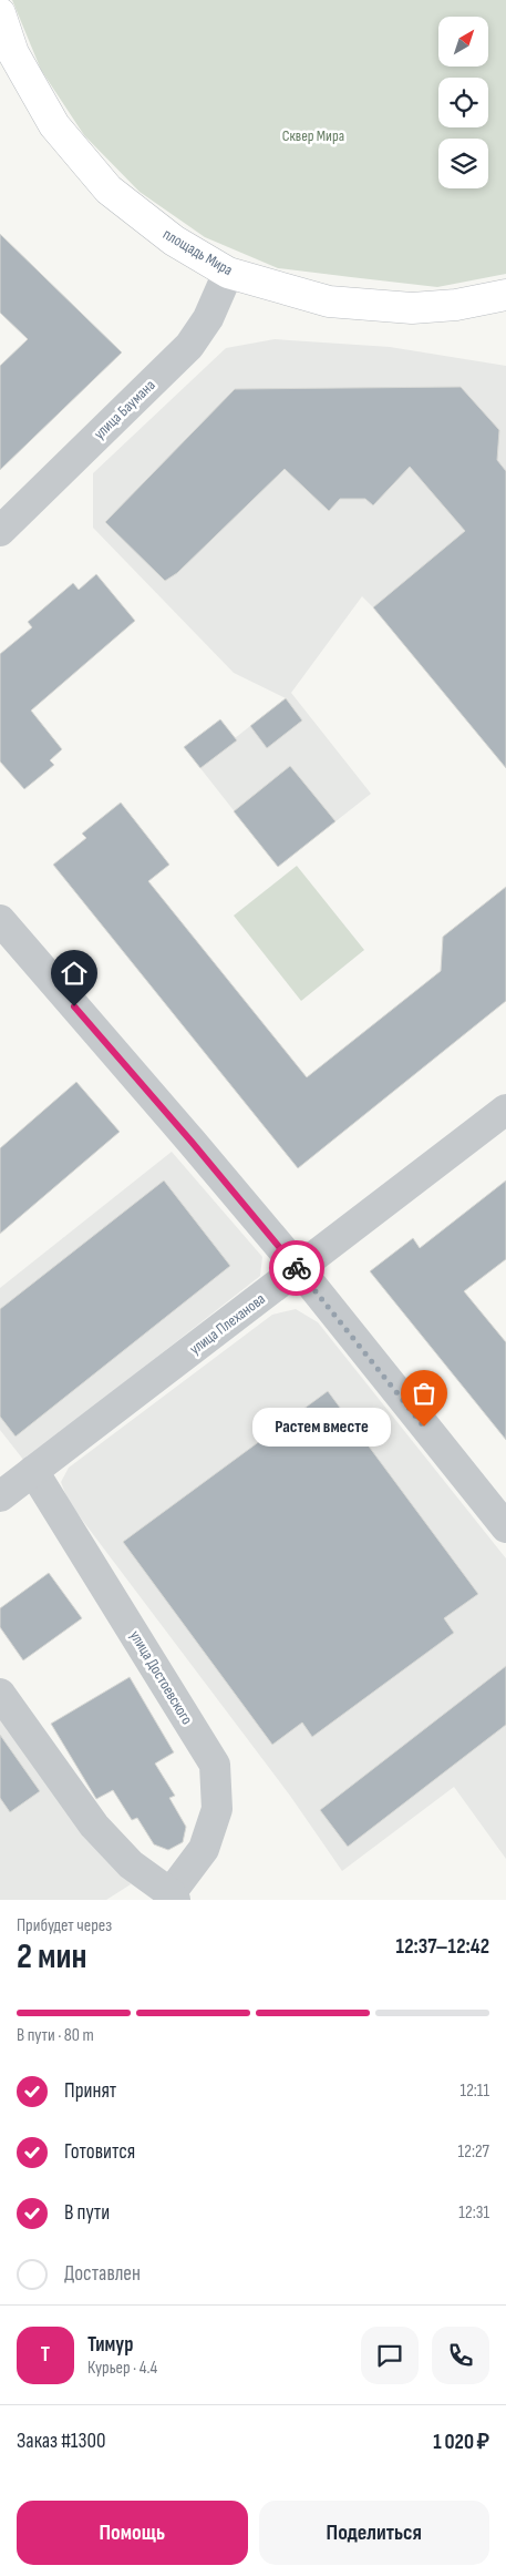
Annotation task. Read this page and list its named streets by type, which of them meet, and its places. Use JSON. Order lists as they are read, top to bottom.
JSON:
{
  "streets": {
    "main road": ["площадь Мира"],
    "street": ["улица Баумана", "улица Плеханова", "улица Достоевского"]
  },
  "crossings": [
    ["площадь Мира", "улица Баумана"],
    ["улица Плеханова", "улица Достоевского"]
  ],
  "parks": ["Сквер Мира"],
  "places": ["Растем вместе"],
  "north": "top right",
  "page": {
    "bubble": "Растем вместе",
    "heading": ["2 мин", "Прибудет через", "12:37–12:42"],
    "panel": [
      "Тимур",
      "Курьер · 4.4",
      "Заказ #1300",
      "1 020 ₽"
    ],
    "bar": "В пути · 80 m",
    "list": [
      ["Принят", "12:11"],
      ["Готовится", "12:27"],
      ["В пути", "12:31"],
      "Доставлен"
    ],
    "round": "Т",
    "buttons": ["Помощь", "Поделиться"]
  }
}
